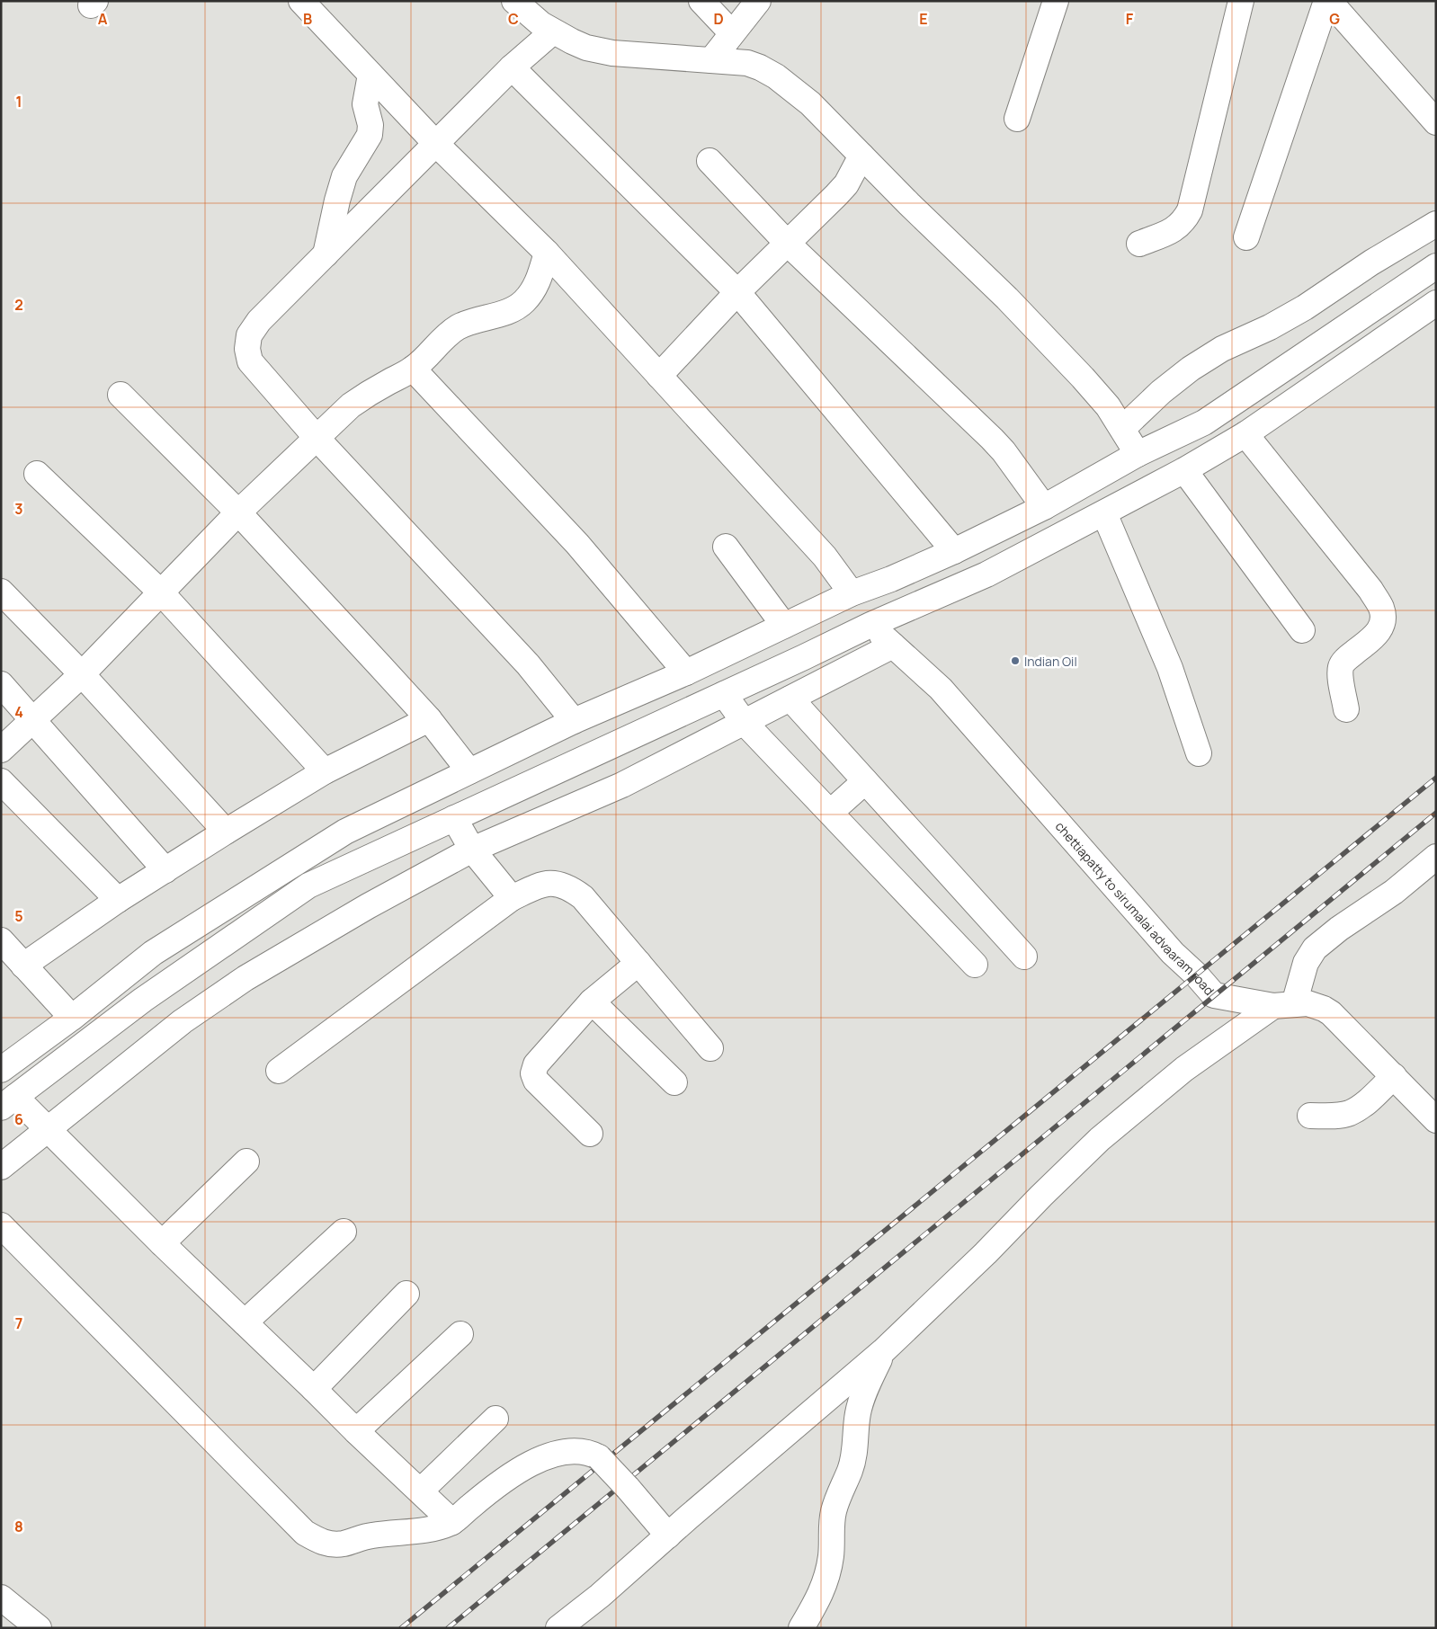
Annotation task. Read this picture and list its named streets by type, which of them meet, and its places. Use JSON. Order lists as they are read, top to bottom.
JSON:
{
  "streets": {
    "main road": ["chettiapatty to sirumalai advaaram road"]
  },
  "places": ["Indian Oil"],
  "grid": {
    "columns": [
      "A",
      "B",
      "C",
      "D",
      "E",
      "F",
      "G"
    ],
    "rows": [
      "1",
      "2",
      "3",
      "4",
      "5",
      "6",
      "7",
      "8"
    ]
  }
}
